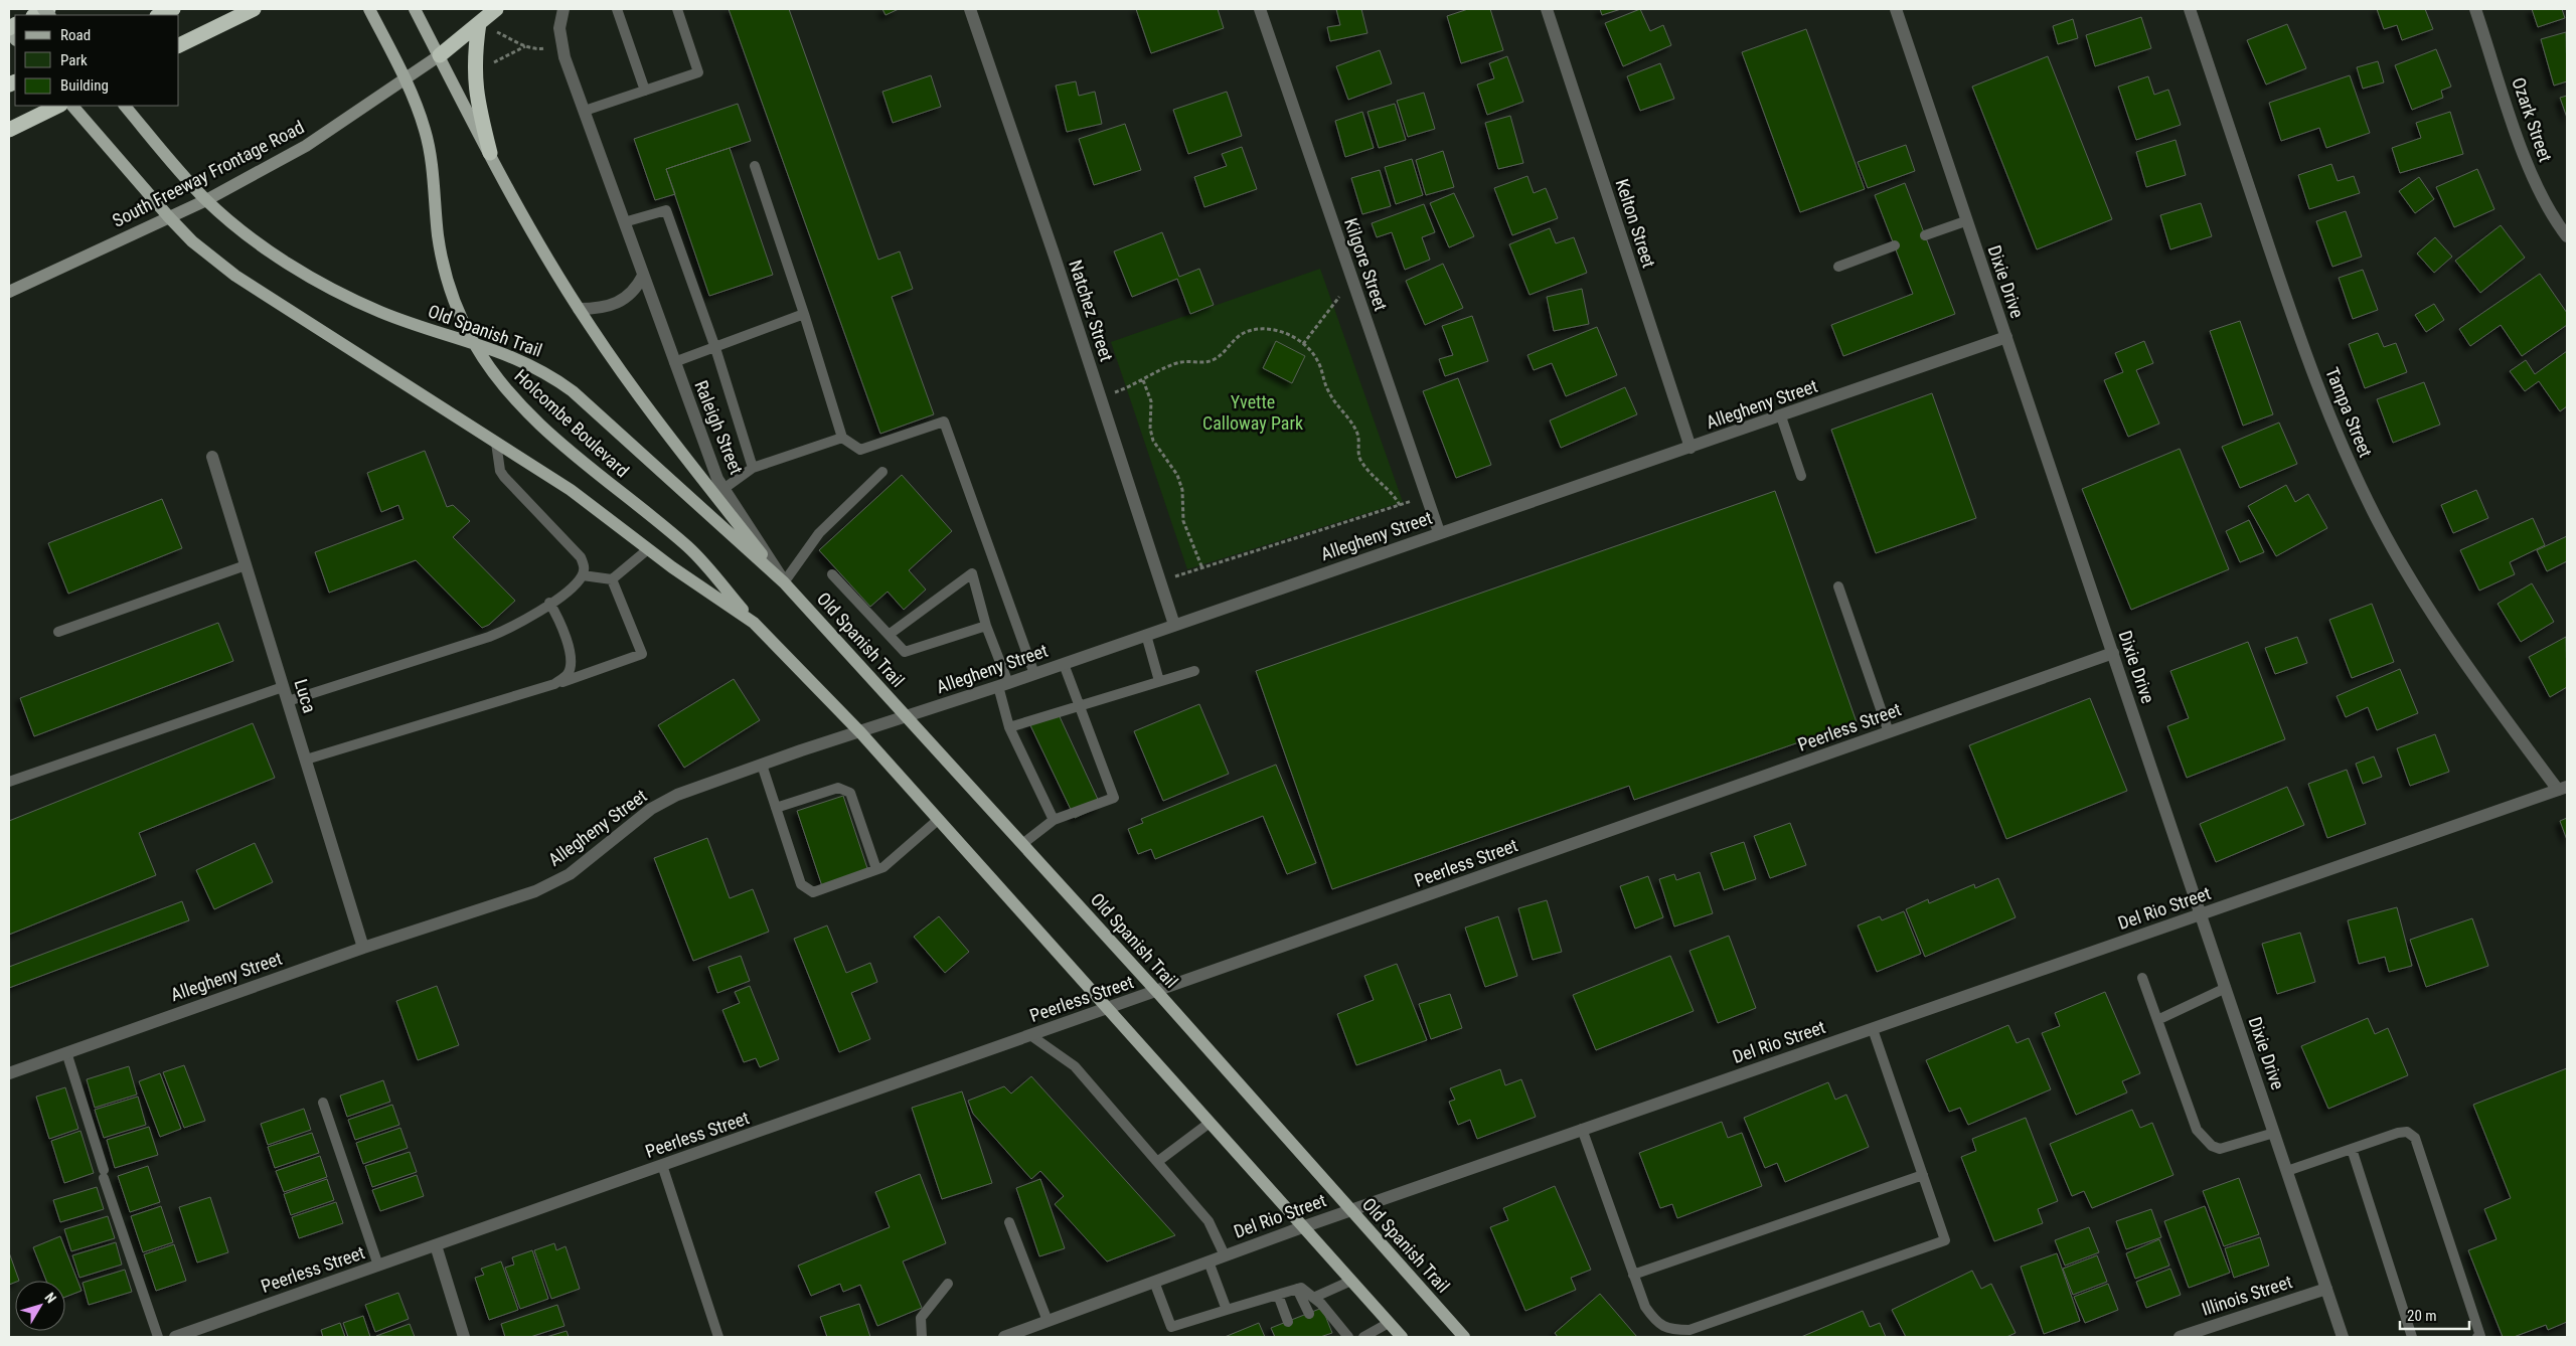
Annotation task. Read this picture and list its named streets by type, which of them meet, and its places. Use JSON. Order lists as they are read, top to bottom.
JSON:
{
  "streets": {
    "main road": ["South Freeway Frontage Road", "Old Spanish Trail", "Holcombe Boulevard"],
    "street": [
      "Ozark Street",
      "Kelton Street",
      "Kilgore Street",
      "Dixie Drive",
      "Natchez Street",
      "Allegheny Street",
      "Tampa Street",
      "Raleigh Street",
      "Luca",
      "Peerless Street",
      "Del Rio Street",
      "Illinois Street"
    ]
  },
  "crossings": [
    ["South Freeway Frontage Road", "Old Spanish Trail"],
    ["South Freeway Frontage Road", "Holcombe Boulevard"],
    ["Kelton Street", "Allegheny Street"],
    ["Kilgore Street", "Allegheny Street"],
    ["Dixie Drive", "Allegheny Street"],
    ["Dixie Drive", "Peerless Street"],
    ["Dixie Drive", "Del Rio Street"],
    ["Dixie Drive", "Illinois Street"],
    ["Natchez Street", "Allegheny Street"],
    ["Old Spanish Trail", "Allegheny Street"],
    ["Old Spanish Trail", "Holcombe Boulevard"],
    ["Old Spanish Trail", "Raleigh Street"],
    ["Old Spanish Trail", "Peerless Street"],
    ["Old Spanish Trail", "Del Rio Street"],
    ["Allegheny Street", "Luca"],
    ["Tampa Street", "Del Rio Street"]
  ],
  "parks": ["Yvette Calloway Park"],
  "legend": ["Road", "Park", "Building"],
  "scale_bar": "20 m",
  "north": "top right"
}
